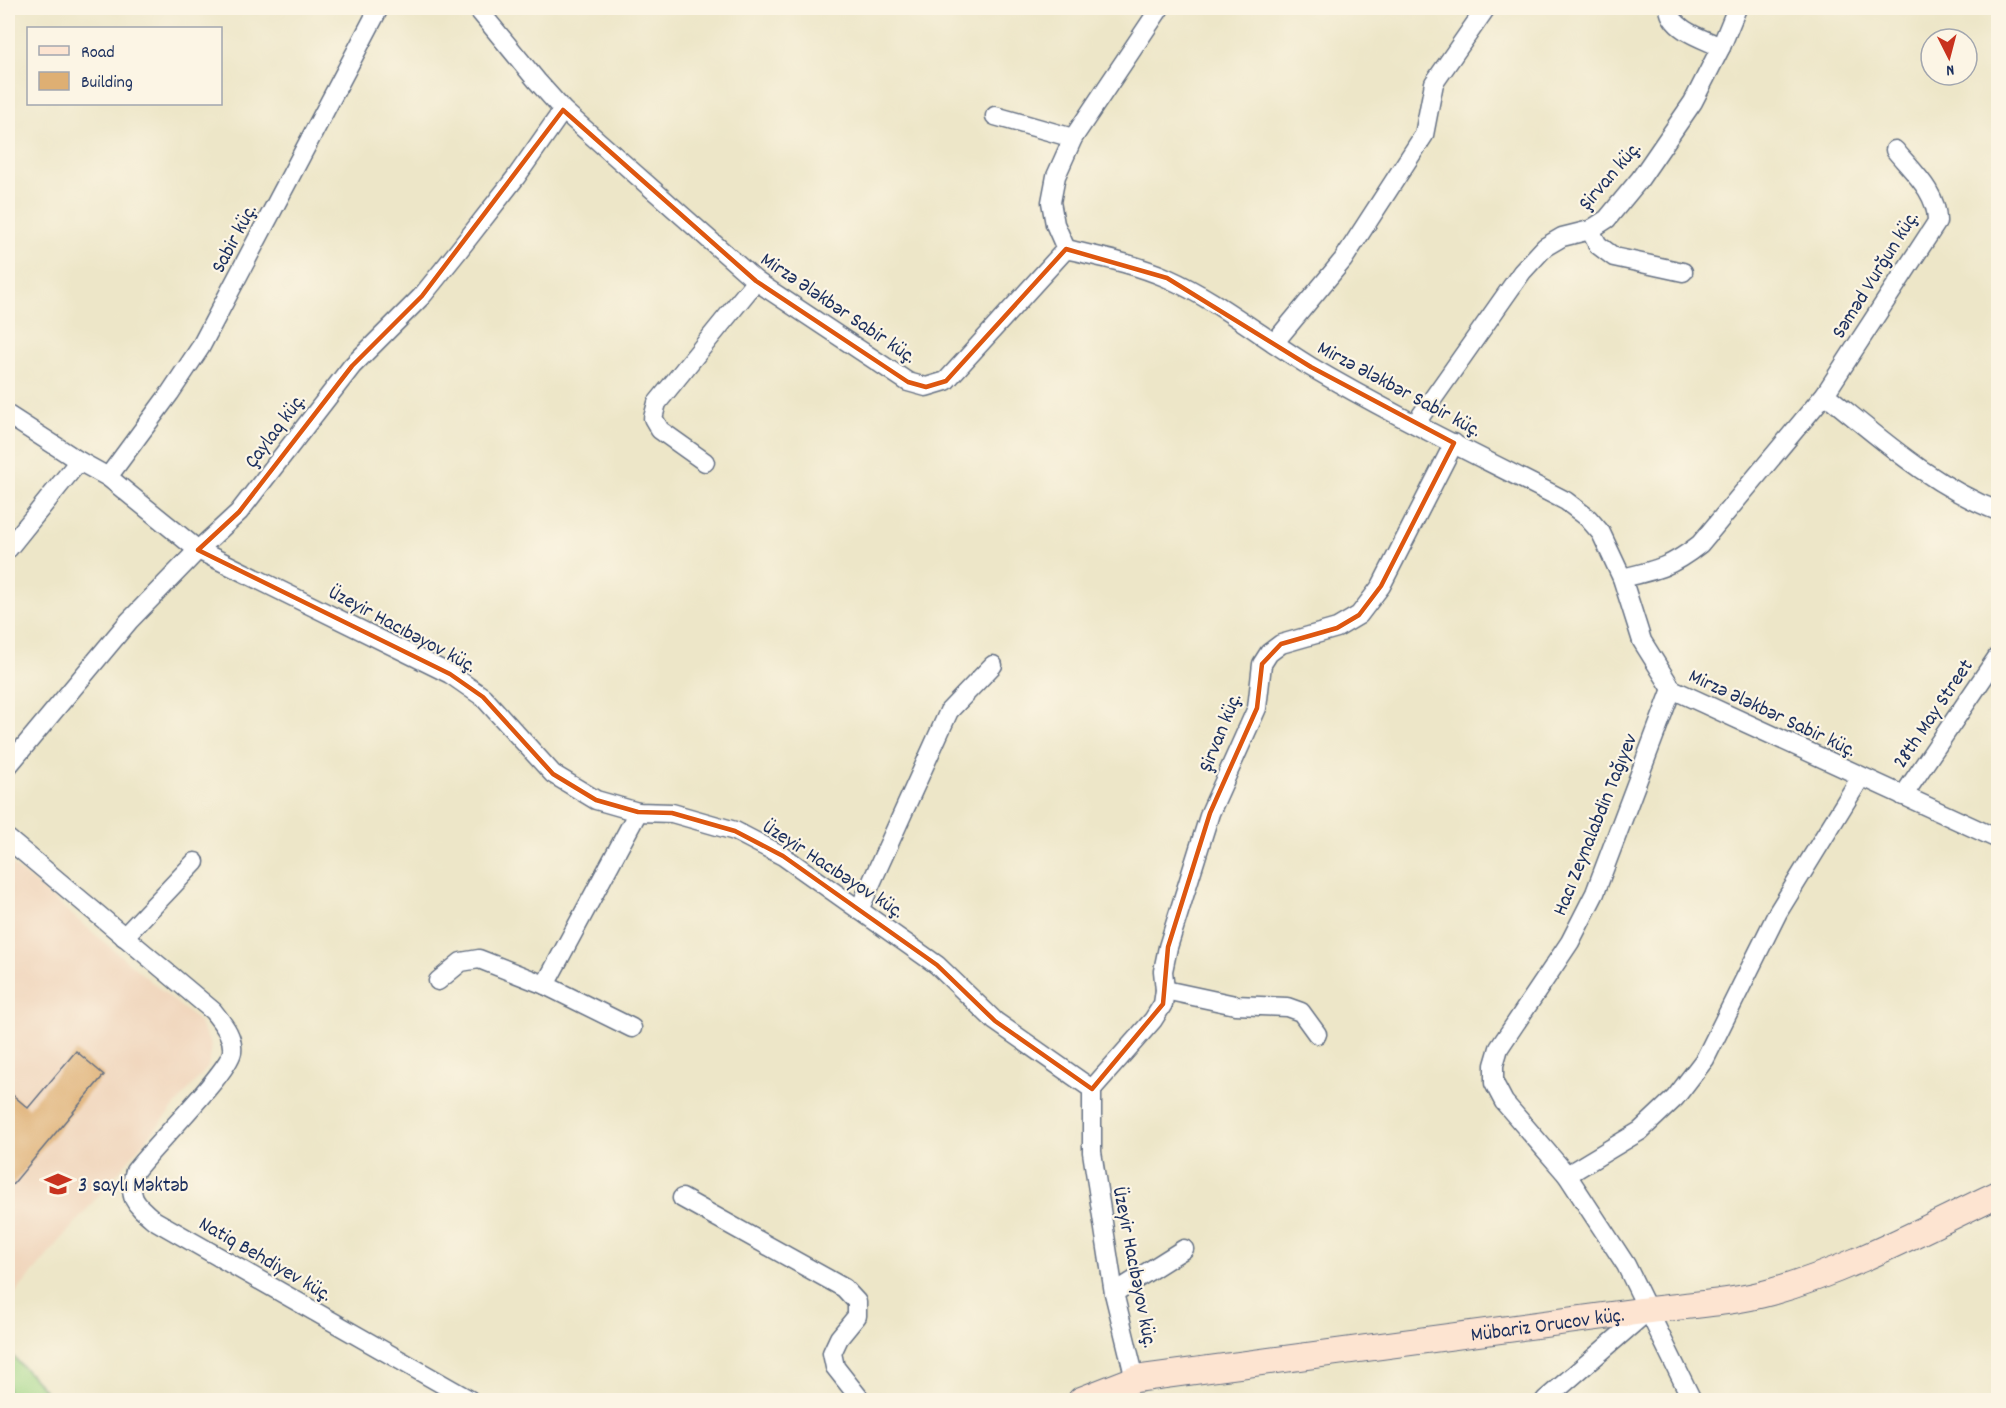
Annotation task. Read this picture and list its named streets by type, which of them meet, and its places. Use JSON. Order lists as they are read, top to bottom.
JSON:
{
  "streets": {
    "street": [
      "Şirvan küç.",
      "Sabir küç.",
      "Səməd Vurğun küç.",
      "Mirzə Ələkbər Sabir küç.",
      "Çaylaq küç.",
      "Üzeyir Hacıbəyov küç.",
      "28th May Street",
      "Hacı Zeynalabdin Tağıyev",
      "Natiq Behdiyev küç.",
      "Mübariz Orucov küç."
    ]
  },
  "crossings": [
    ["Şirvan küç.", "Mirzə Ələkbər Sabir küç."],
    ["Şirvan küç.", "Üzeyir Hacıbəyov küç."],
    ["Sabir küç.", "Üzeyir Hacıbəyov küç."],
    ["Səməd Vurğun küç.", "Mirzə Ələkbər Sabir küç."],
    ["Mirzə Ələkbər Sabir küç.", "Çaylaq küç."],
    ["Mirzə Ələkbər Sabir küç.", "28th May Street"],
    ["Mirzə Ələkbər Sabir küç.", "Hacı Zeynalabdin Tağıyev"],
    ["Çaylaq küç.", "Üzeyir Hacıbəyov küç."],
    ["Üzeyir Hacıbəyov küç.", "Mübariz Orucov küç."],
    ["Hacı Zeynalabdin Tağıyev", "Mübariz Orucov küç."]
  ],
  "places": {
    "school or university": ["3 saylı Məktəb"]
  },
  "legend": ["Road", "Building"],
  "north": "bottom"
}
